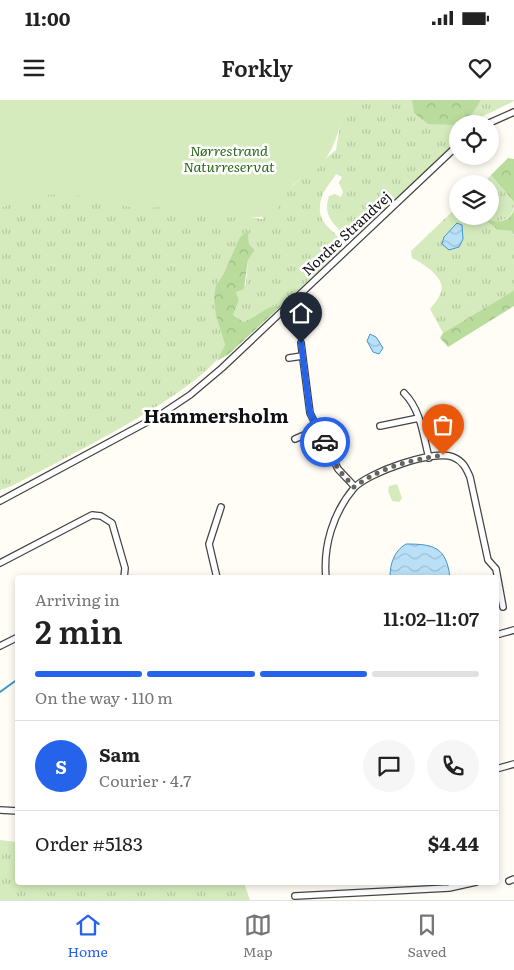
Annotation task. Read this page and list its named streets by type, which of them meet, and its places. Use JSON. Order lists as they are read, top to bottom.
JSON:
{
  "streets": {
    "street": ["Nordre Strandvej"]
  },
  "districts": ["Hammersholm"],
  "parks": ["Nørrestrand Naturreservat"],
  "page": {
    "status": "11:00",
    "header": "Forkly",
    "heading": ["2 min", "Arriving in", "11:02–11:07"],
    "panel": [
      "Sam",
      "Courier · 4.7",
      "Order #5183",
      "$4.44"
    ],
    "bar": "On the way · 110 m",
    "round": "S",
    "tabs": ["Home", "Map", "Saved"]
  }
}
